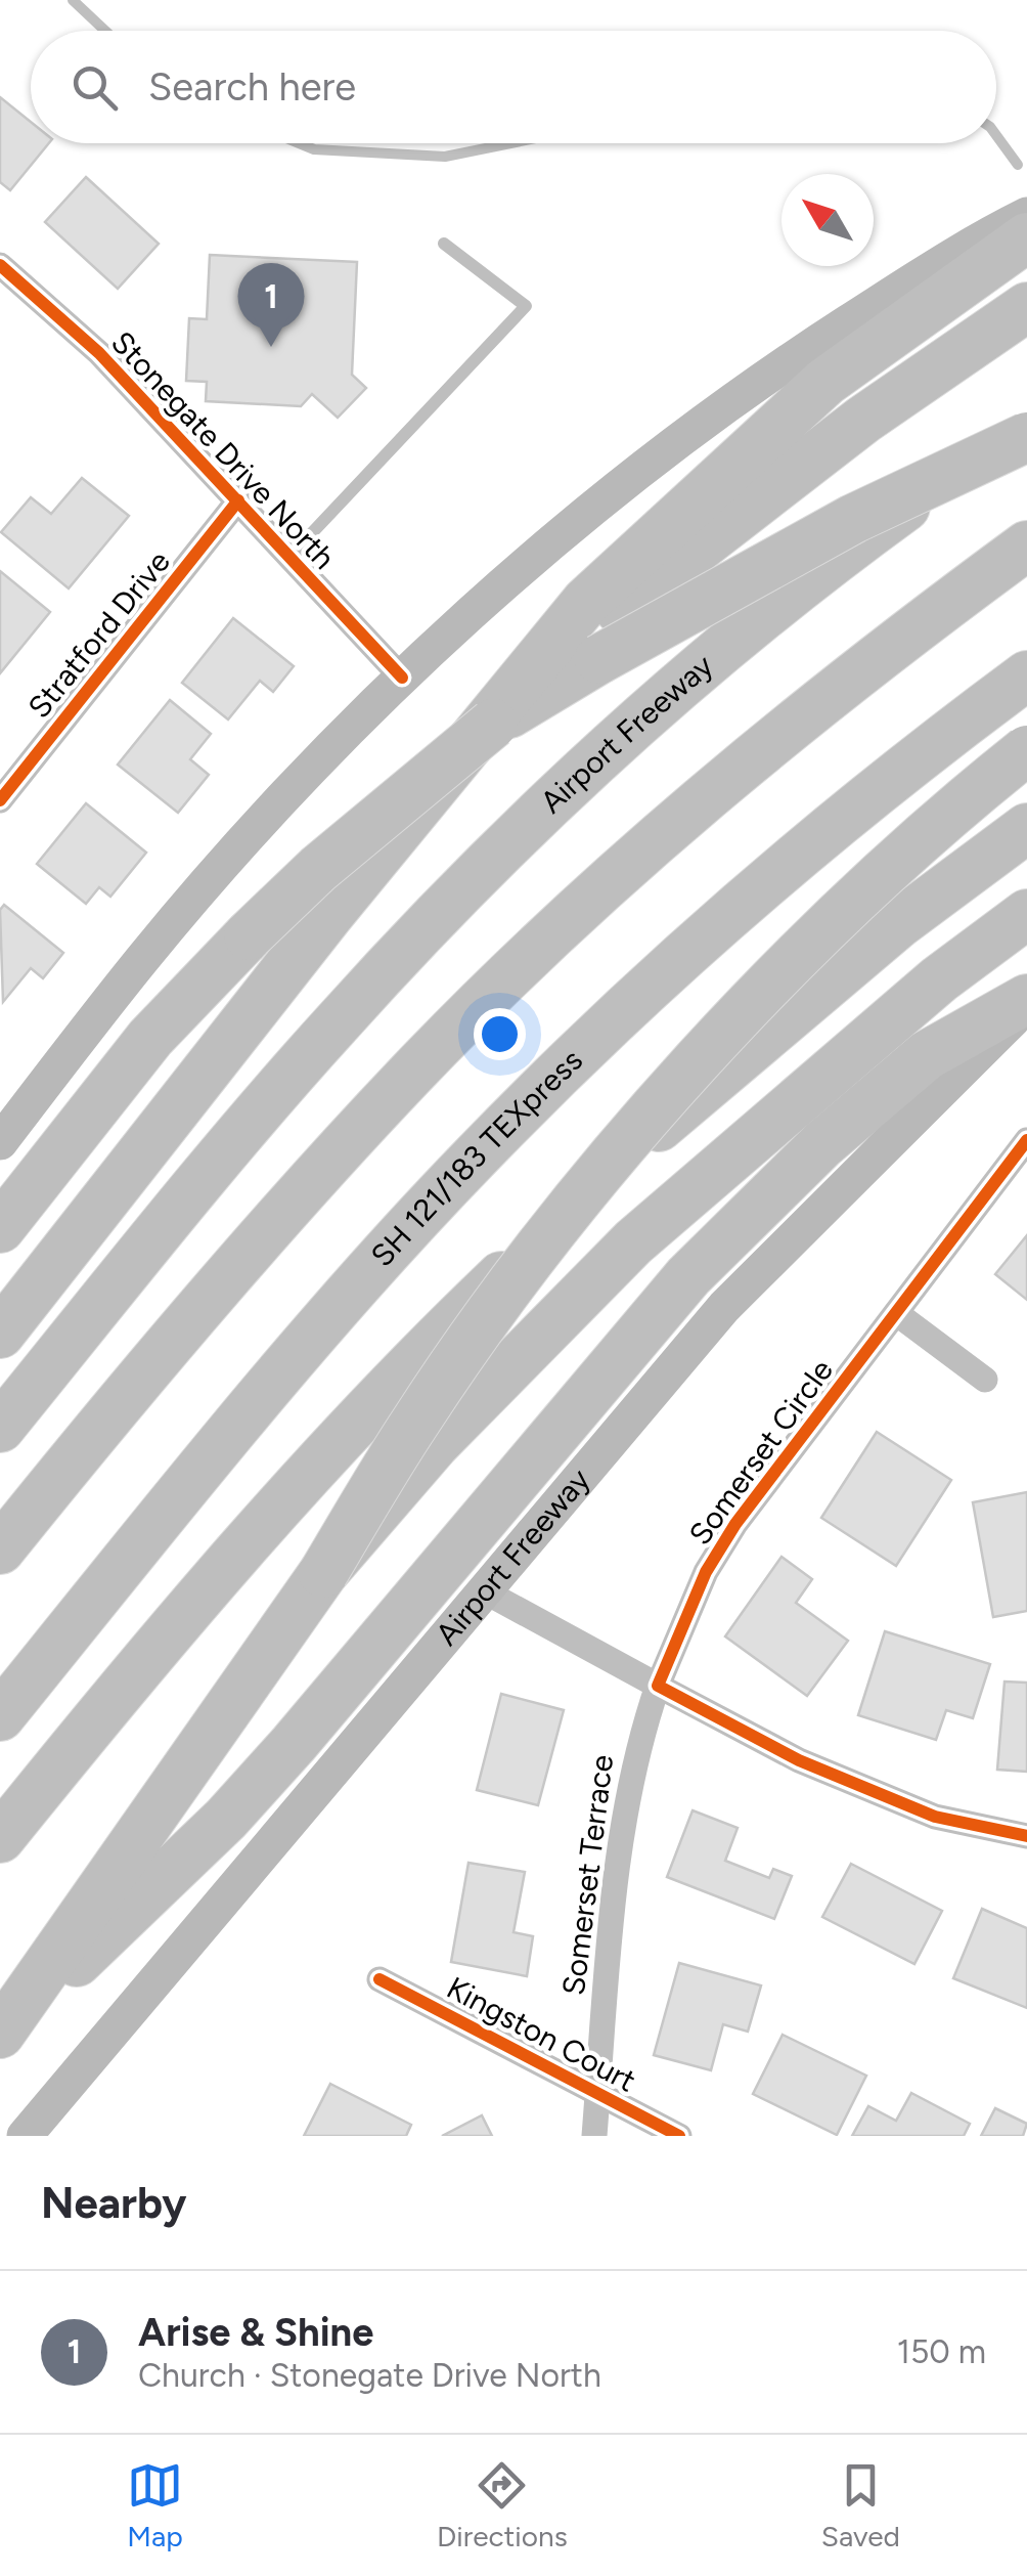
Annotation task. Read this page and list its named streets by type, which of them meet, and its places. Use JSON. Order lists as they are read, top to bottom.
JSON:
{
  "streets": {
    "highway": ["Airport Freeway", "SH 121/183 TEXpress"],
    "street": [
      "Stonegate Drive North",
      "Stratford Drive",
      "Somerset Circle",
      "Somerset Terrace",
      "Kingston Court"
    ]
  },
  "crossings": [
    ["Stonegate Drive North", "Stratford Drive"],
    ["Somerset Circle", "Somerset Terrace"],
    ["Somerset Terrace", "Kingston Court"]
  ],
  "north": "top left",
  "page": {
    "search": "Search here",
    "pins": "1",
    "heading": "Nearby",
    "list": [
      {
        "mark": "1",
        "name": "Arise & Shine",
        "note": "Church · Stonegate Drive North",
        "value": "150 m"
      }
    ],
    "nav": ["Map", "Directions", "Saved"]
  }
}
